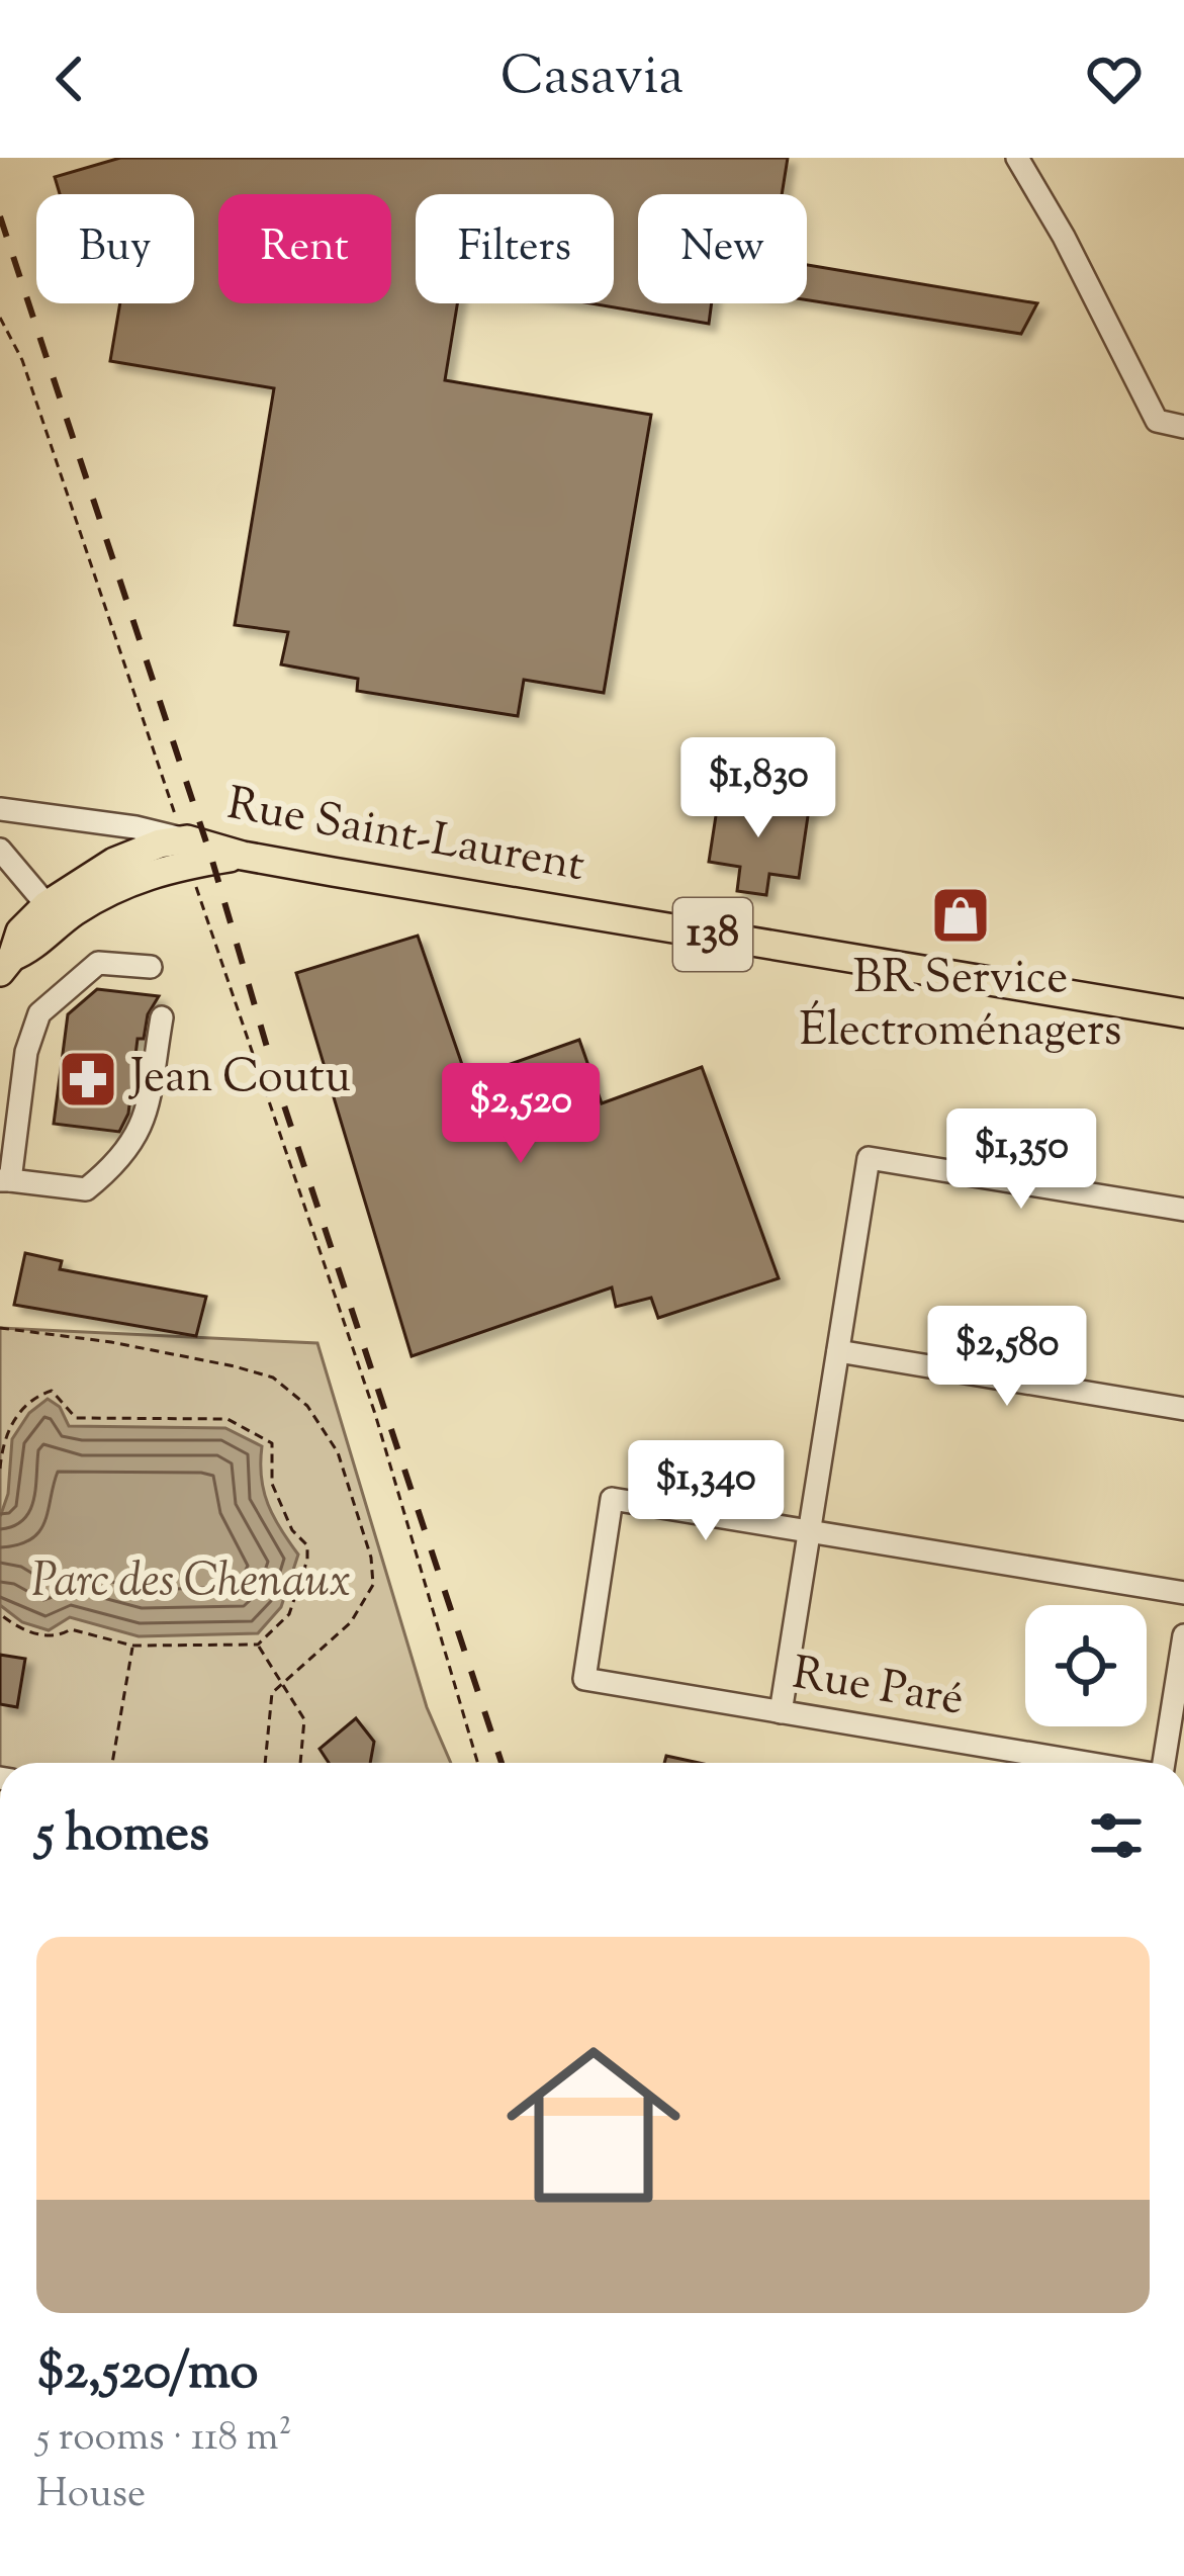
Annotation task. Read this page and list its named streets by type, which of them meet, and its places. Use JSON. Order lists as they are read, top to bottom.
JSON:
{
  "streets": {
    "main road": ["Rue Saint-Laurent", "138"],
    "street": ["Rue Paré"]
  },
  "parks": ["Parc des Chenaux"],
  "places": {
    "shop": ["BR Service Électroménagers"],
    "pharmacy": ["Jean Coutu"]
  },
  "page": {
    "header": "Casavia",
    "chip": [
      "Buy",
      "Rent",
      "Filters",
      "New"
    ],
    "price": [
      "$1,830",
      "$2,520",
      "$1,350",
      "$2,580",
      "$1,340"
    ],
    "heading": "5 homes",
    "list": [
      {
        "name": "$2,520/mo",
        "note": "5 rooms · 118 m² · House"
      }
    ]
  }
}
